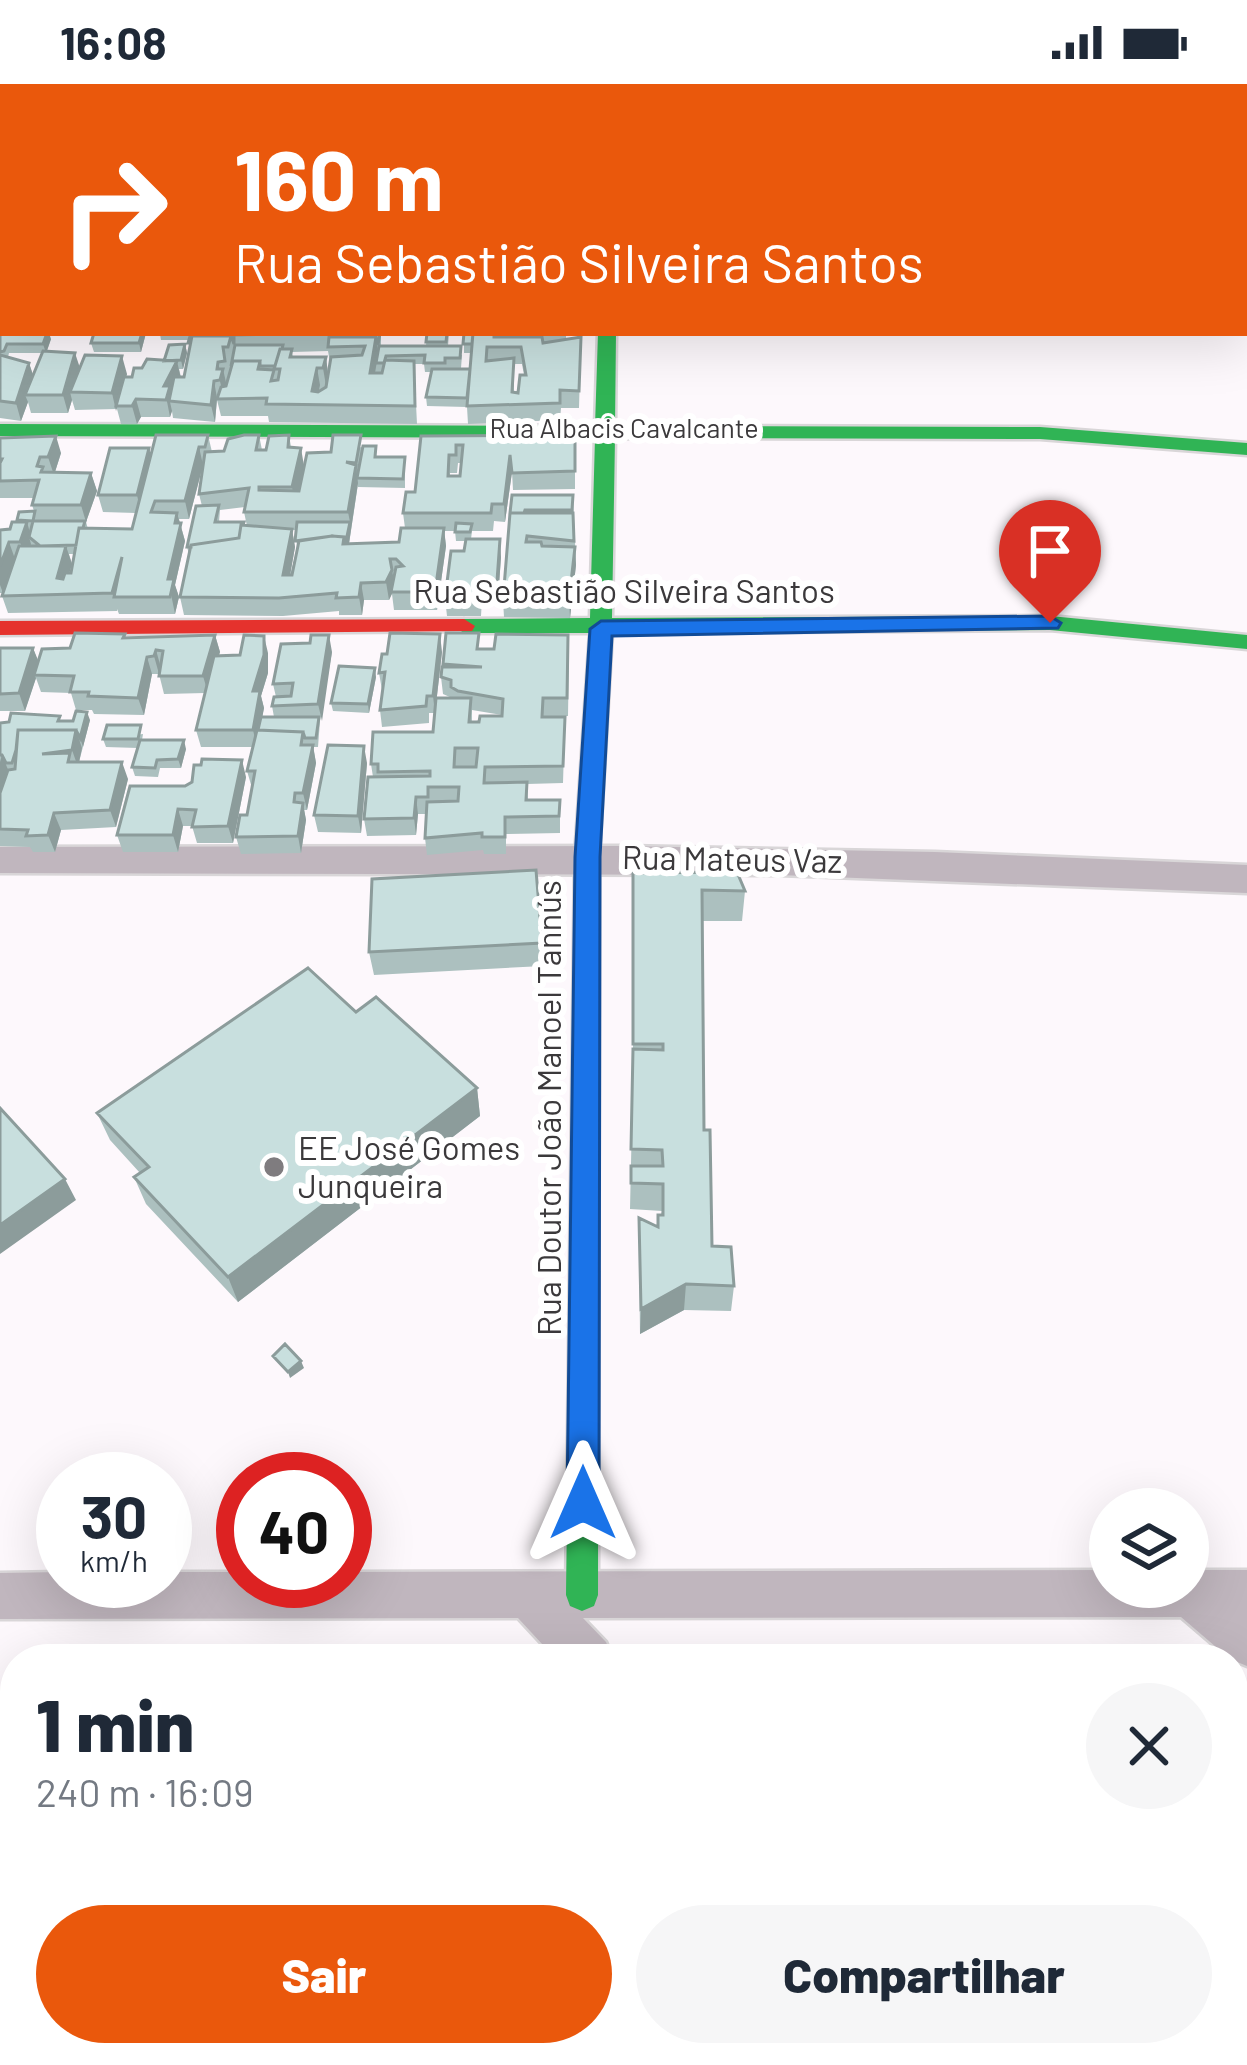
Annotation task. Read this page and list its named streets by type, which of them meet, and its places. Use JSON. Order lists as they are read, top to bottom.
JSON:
{
  "streets": {
    "street": [
      "Rua Albacis Cavalcante",
      "Rua Sebastião Silveira Santos",
      "Rua Mateus Vaz",
      "Rua Doutor João Manoel Tannús"
    ]
  },
  "crossings": [
    ["Rua Albacis Cavalcante", "Rua Doutor João Manoel Tannús"],
    ["Rua Sebastião Silveira Santos", "Rua Doutor João Manoel Tannús"],
    ["Rua Mateus Vaz", "Rua Doutor João Manoel Tannús"]
  ],
  "places": ["EE José Gomes Junqueira"],
  "page": {
    "status": "16:08",
    "turn": ["160 m", "Rua Sebastião Silveira Santos"],
    "speed": "30 km/h",
    "limit": "40",
    "heading": ["1 min", "240 m · 16:09"],
    "buttons": ["Sair", "Compartilhar"]
  }
}
